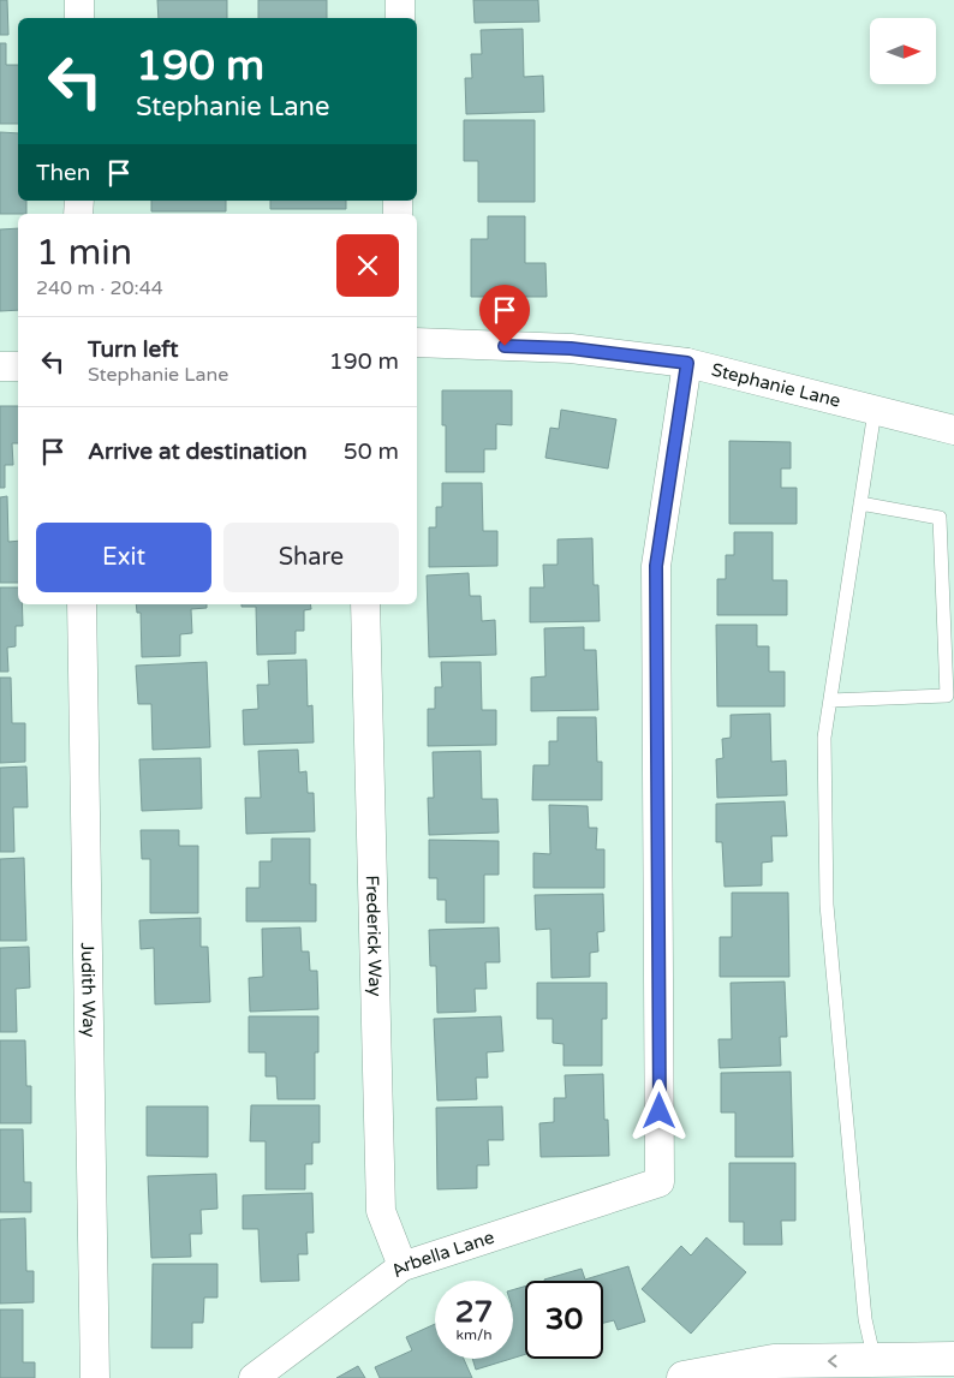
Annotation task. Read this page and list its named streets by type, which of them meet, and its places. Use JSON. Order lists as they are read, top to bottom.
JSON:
{
  "streets": {
    "street": [
      "Stephanie Lane",
      "Frederick Way",
      "Judith Way",
      "Arbella Lane"
    ]
  },
  "crossings": [
    ["Stephanie Lane", "Arbella Lane"],
    ["Frederick Way", "Arbella Lane"]
  ],
  "north": "right",
  "page": {
    "turn": ["190 m", "Stephanie Lane"],
    "then": "Then",
    "heading": ["1 min", "240 m · 20:44"],
    "list": [
      {
        "name": "Turn left",
        "note": "Stephanie Lane",
        "value": "190 m"
      },
      {
        "name": "Arrive at destination",
        "value": "50 m"
      }
    ],
    "buttons": ["Exit", "Share"],
    "speed": "27 km/h",
    "limit": "30"
  }
}
